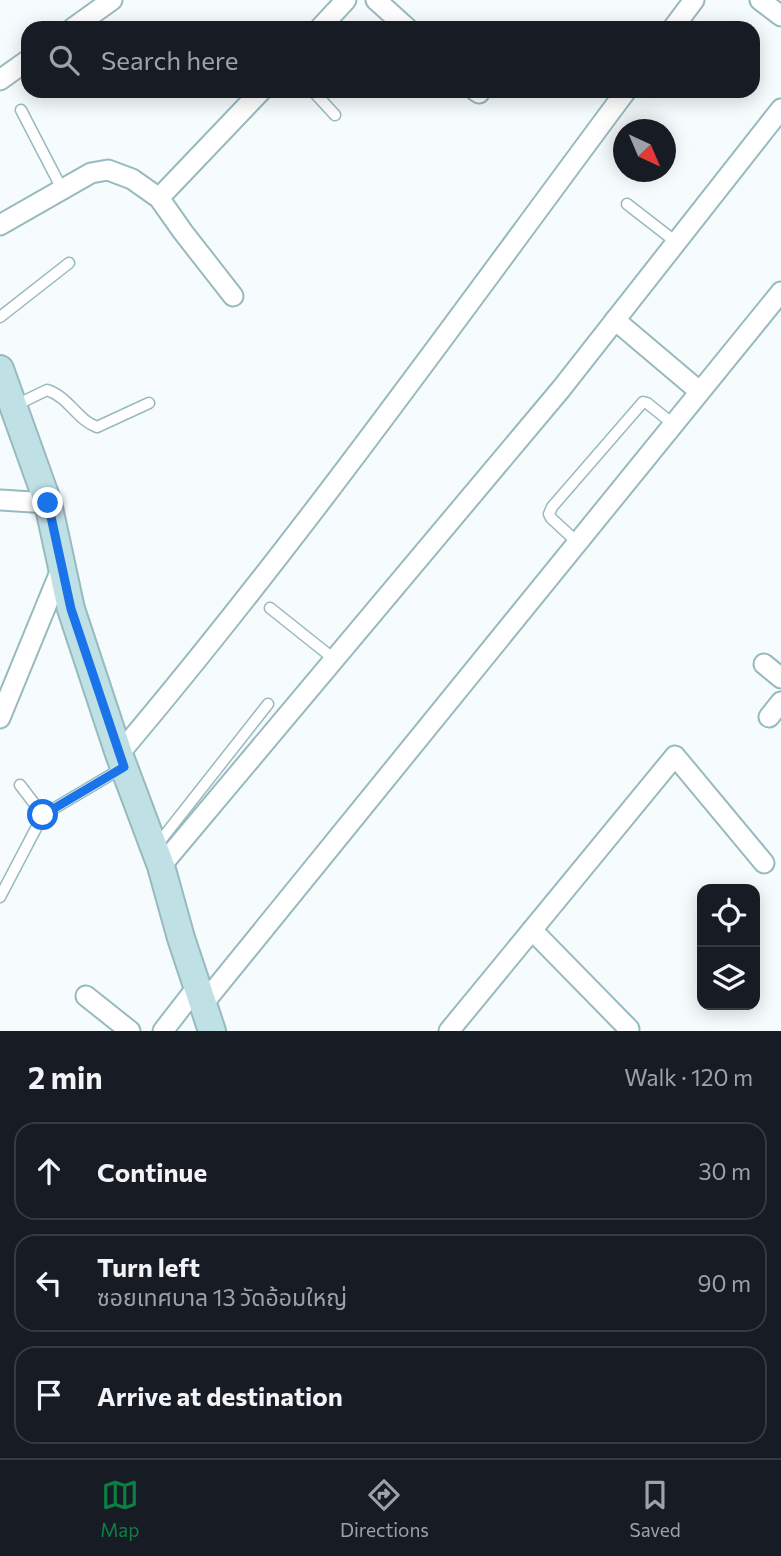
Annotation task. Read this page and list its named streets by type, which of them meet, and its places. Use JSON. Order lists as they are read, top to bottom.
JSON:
{
  "north": "bottom right",
  "page": {
    "search": "Search here",
    "heading": ["2 min", "Walk · 120 m"],
    "list": [
      ["Continue", "30 m"],
      ["Turn left", "ซอยเทศบาล 13 วัดอ้อมใหญ่", "90 m"],
      "Arrive at destination"
    ],
    "nav": ["Map", "Directions", "Saved"]
  }
}
